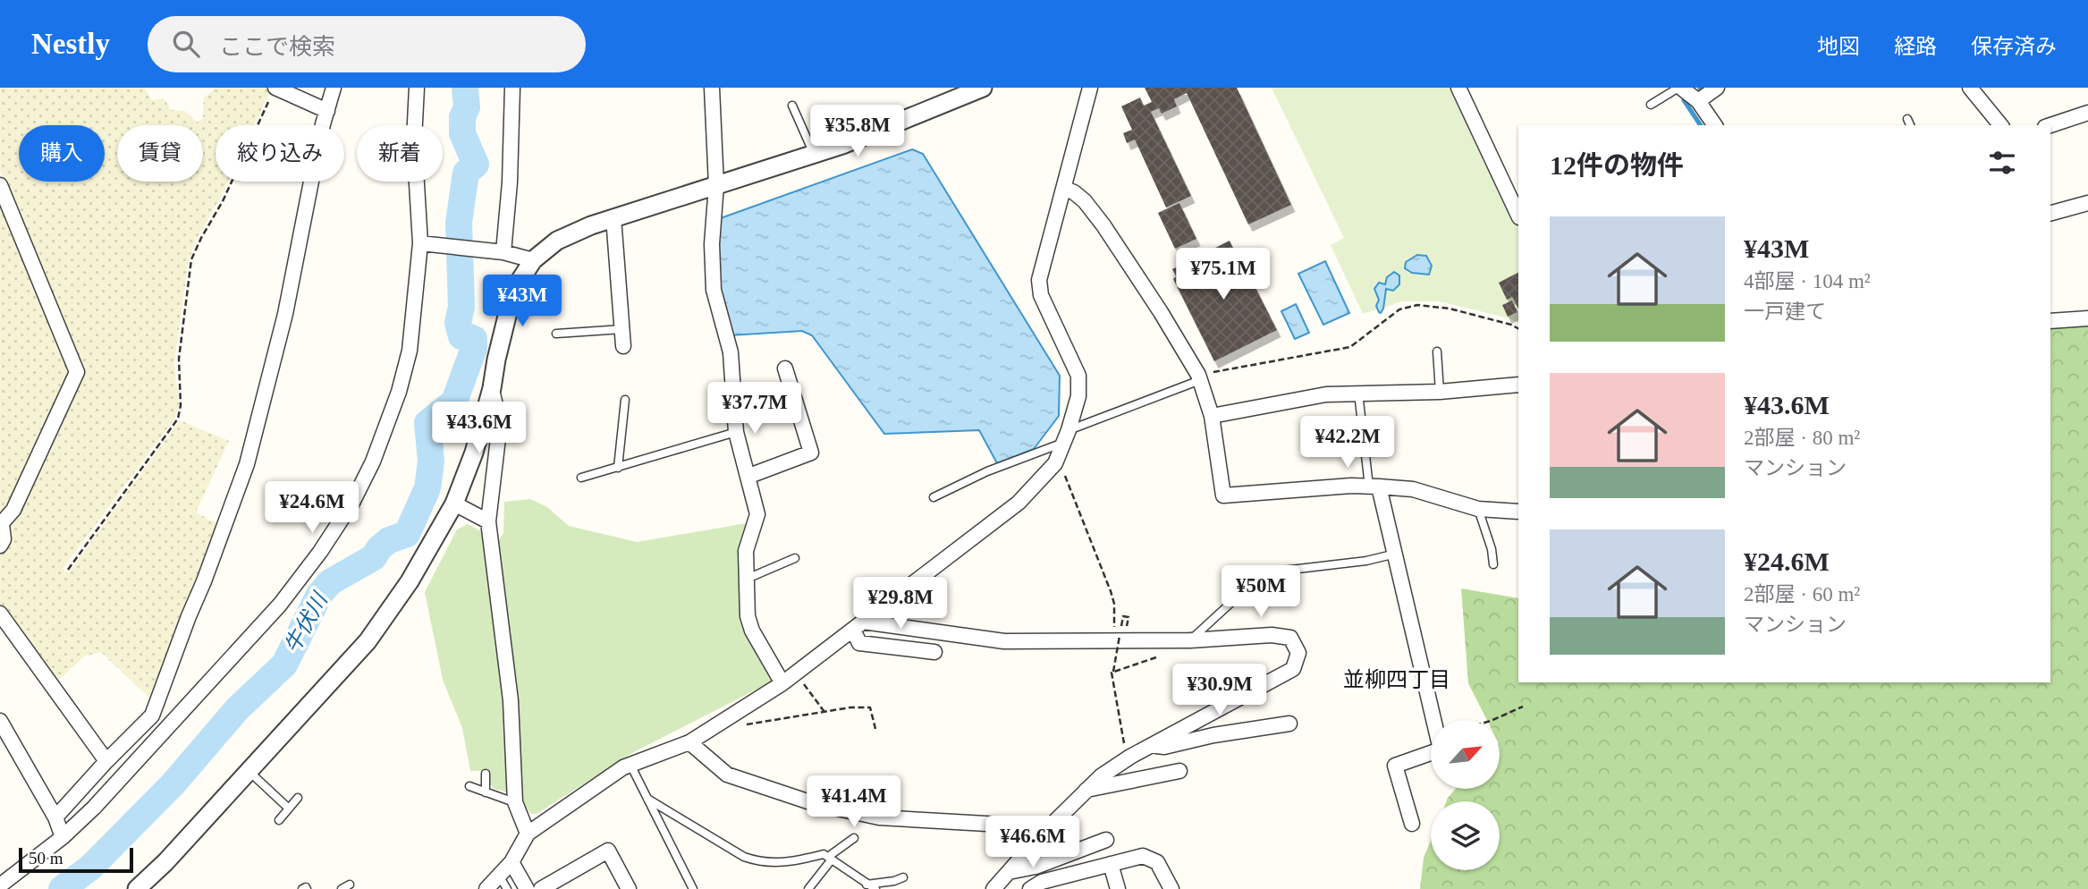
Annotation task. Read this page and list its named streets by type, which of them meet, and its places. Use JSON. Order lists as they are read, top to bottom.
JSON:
{
  "districts": ["並柳四丁目"],
  "water": ["牛伏川"],
  "scale_bar": "50 m",
  "north": "top right",
  "page": {
    "header": "Nestly",
    "search": "ここで検索",
    "nav": ["地図", "経路", "保存済み"],
    "price": [
      "¥35.8M",
      "¥75.1M",
      "¥43M",
      "¥37.7M",
      "¥43.6M",
      "¥42.2M",
      "¥24.6M",
      "¥50M",
      "¥29.8M",
      "¥30.9M",
      "¥41.4M",
      "¥46.6M"
    ],
    "chip": [
      "購入",
      "賃貸",
      "絞り込み",
      "新着"
    ],
    "heading": "12件の物件",
    "list": [
      {
        "name": "¥43M",
        "note": "4部屋 · 104 m² · 一戸建て"
      },
      {
        "name": "¥43.6M",
        "note": "2部屋 · 80 m² · マンション"
      },
      {
        "name": "¥24.6M",
        "note": "2部屋 · 60 m² · マンション"
      }
    ],
    "scale": "50 m"
  }
}
